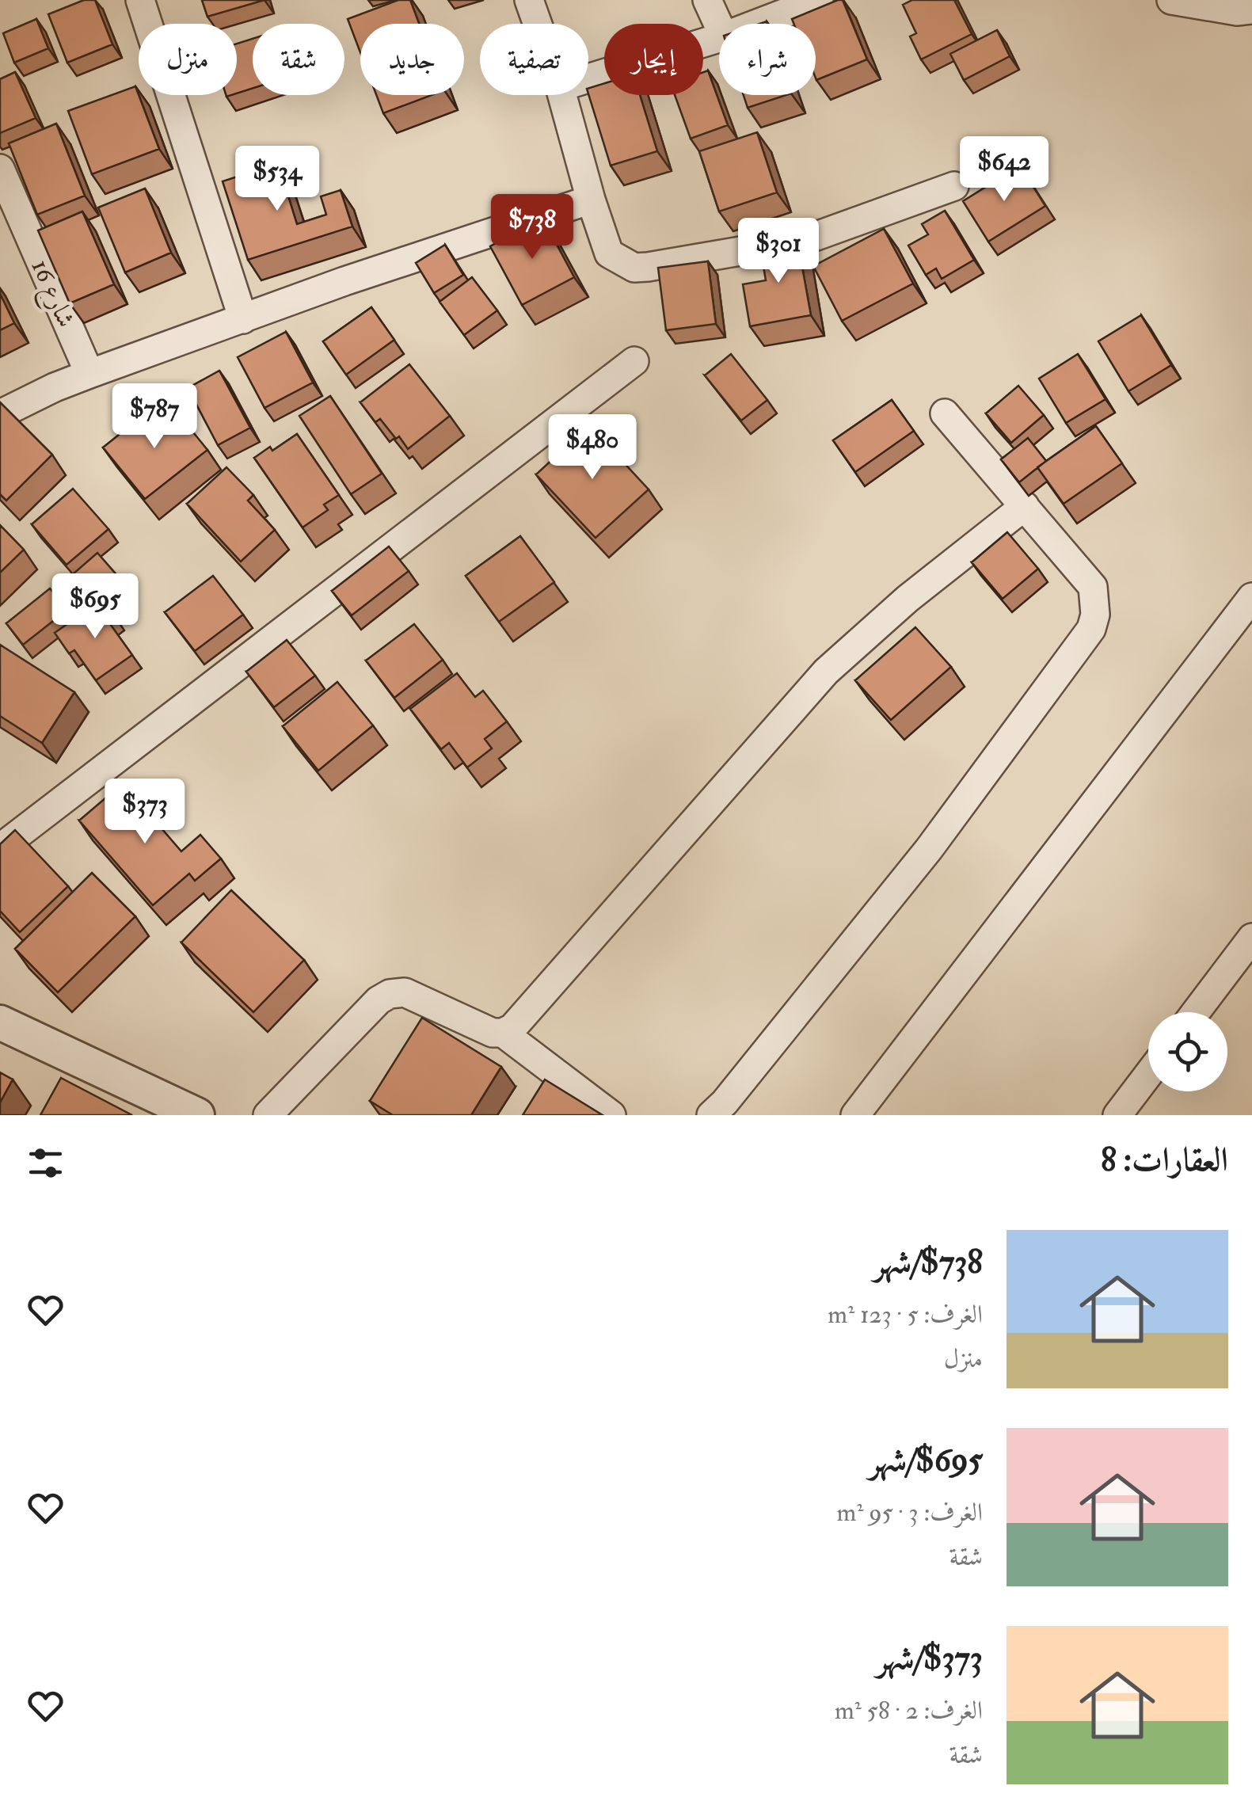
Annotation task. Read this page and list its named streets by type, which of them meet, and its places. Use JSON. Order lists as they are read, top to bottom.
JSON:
{
  "streets": {
    "street": ["شارع 16"]
  },
  "page": {
    "chip": [
      "شراء",
      "إيجار",
      "تصفية",
      "جديد",
      "شقة",
      "منزل"
    ],
    "price": [
      "$642",
      "$534",
      "$738",
      "$301",
      "$787",
      "$480",
      "$695",
      "$373"
    ],
    "heading": "العقارات: 8",
    "list": [
      {
        "name": "$738/شهر",
        "note": "الغرف: 5 · 123 m² · منزل"
      },
      {
        "name": "$695/شهر",
        "note": "الغرف: 3 · 95 m² · شقة"
      },
      {
        "name": "$373/شهر",
        "note": "الغرف: 2 · 58 m² · شقة"
      }
    ]
  }
}
